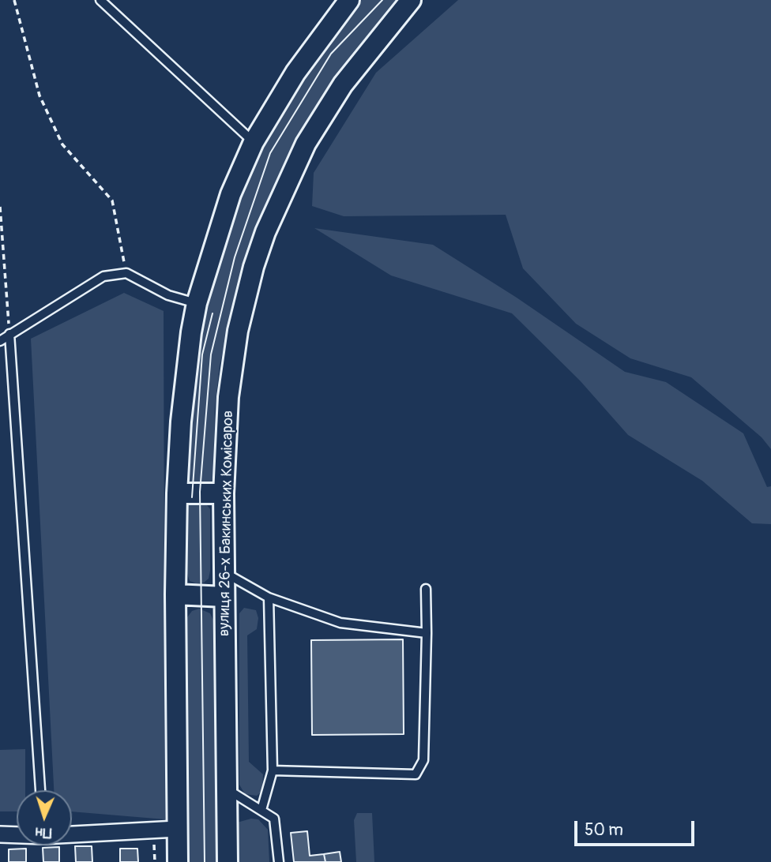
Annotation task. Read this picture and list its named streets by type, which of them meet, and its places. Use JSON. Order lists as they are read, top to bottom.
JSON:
{
  "streets": {
    "street": ["вулиця 26-х Бакинських Комісаров"]
  },
  "scale_bar": "50 m",
  "north": "bottom"
}
